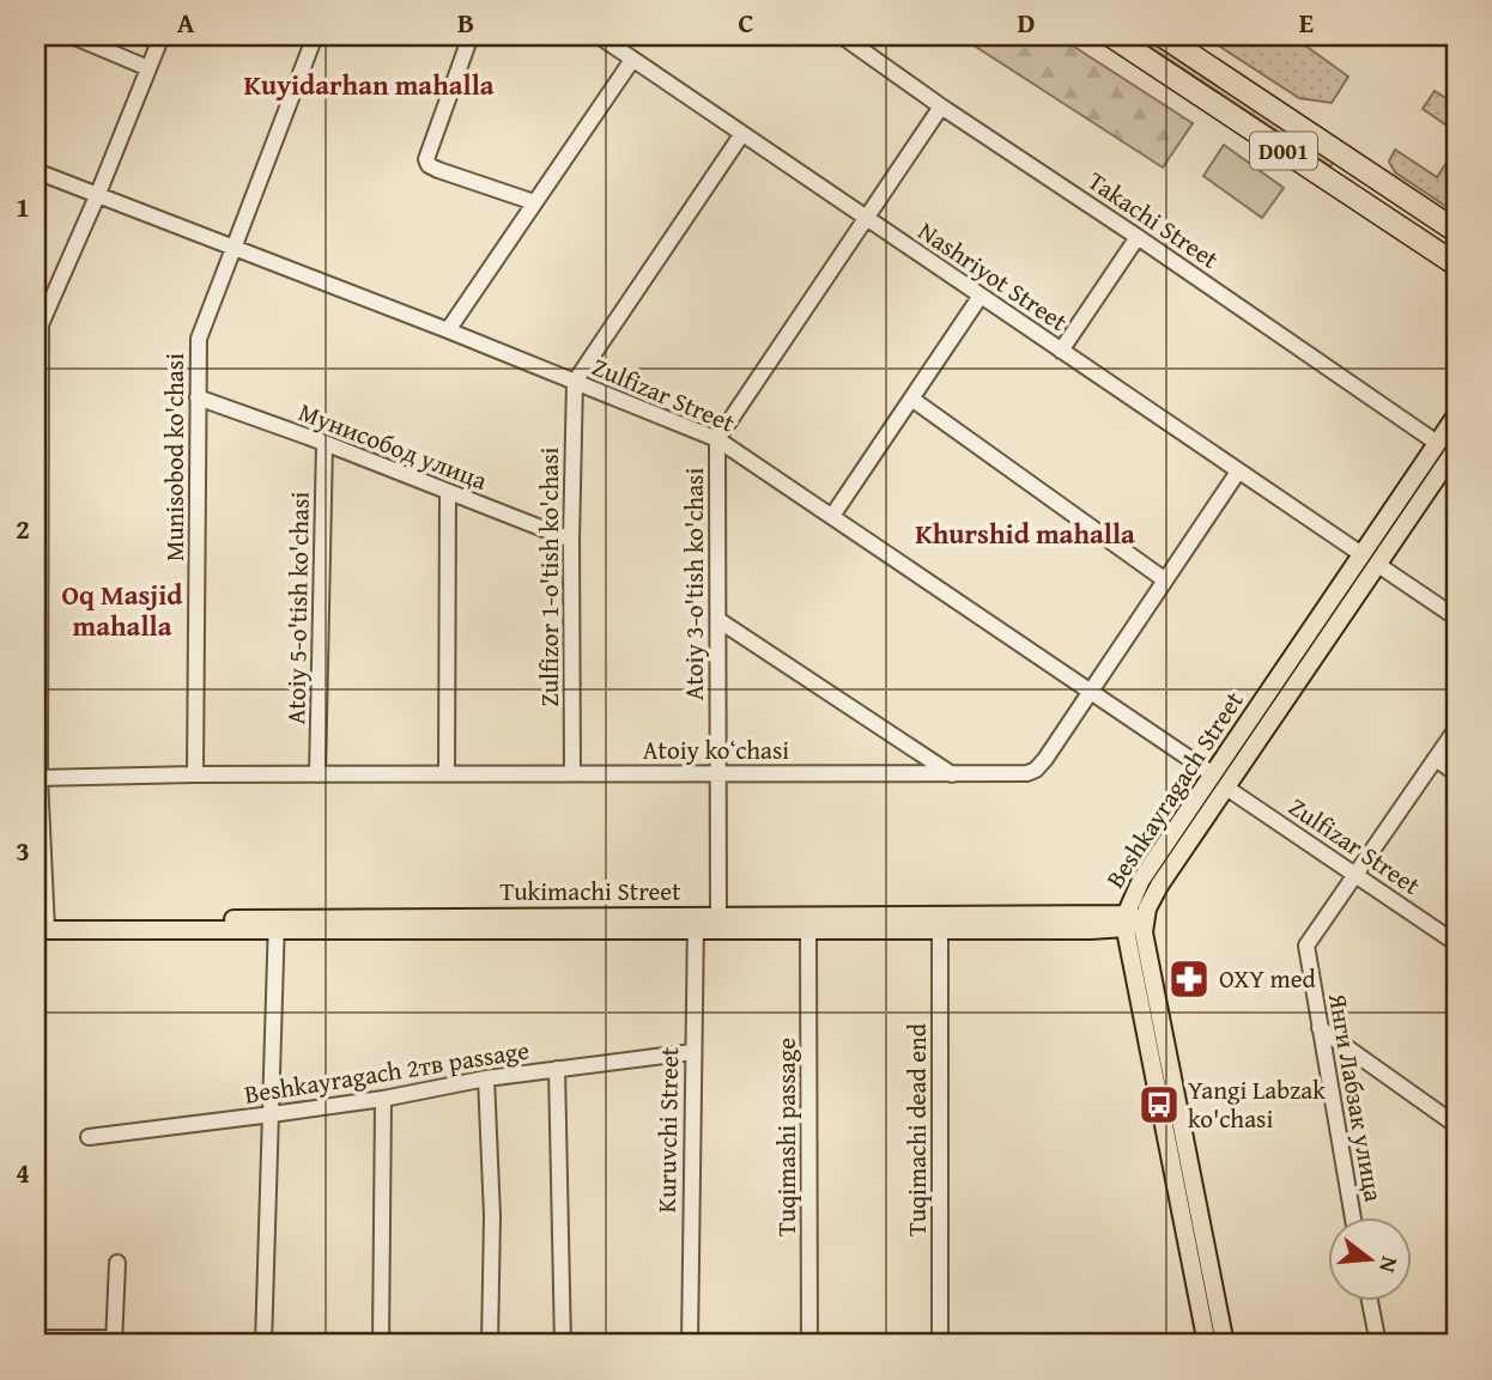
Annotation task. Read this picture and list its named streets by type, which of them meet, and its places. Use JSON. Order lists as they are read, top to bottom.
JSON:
{
  "streets": {
    "highway": ["D001"],
    "main road": ["Beshkayragach Street", "Tukimachi Street"],
    "street": [
      "Takachi Street",
      "Nashriyot Street",
      "Zulfizar Street",
      "Мунисобод улица",
      "Munisobod ko'chasi",
      "Zulfizor 1-o'tish ko'chasi",
      "Atoiy 3-o'tish ko'chasi",
      "Atoiy 5-o'tish ko'chasi",
      "Atoiy koʻchasi",
      "Beshkayragach 2тв passage",
      "Янги Лабзак улица",
      "Kuruvchi Street",
      "Tuqimachi dead end",
      "Tuqimashi passage"
    ]
  },
  "crossings": [
    ["Takachi Street", "Atoiy 3-o'tish ko'chasi"],
    ["Takachi Street", "Beshkayragach Street"],
    ["Nashriyot Street", "Atoiy 3-o'tish ko'chasi"],
    ["Nashriyot Street", "Atoiy koʻchasi"],
    ["Nashriyot Street", "Beshkayragach Street"],
    ["Zulfizar Street", "Munisobod ko'chasi"],
    ["Zulfizar Street", "Zulfizor 1-o'tish ko'chasi"],
    ["Zulfizar Street", "Atoiy 3-o'tish ko'chasi"],
    ["Zulfizar Street", "Atoiy koʻchasi"],
    ["Zulfizar Street", "Beshkayragach Street"],
    ["Zulfizar Street", "Янги Лабзак улица"],
    ["Мунисобод улица", "Munisobod ko'chasi"],
    ["Мунисобод улица", "Zulfizor 1-o'tish ko'chasi"],
    ["Мунисобод улица", "Atoiy 5-o'tish ko'chasi"],
    ["Munisobod ko'chasi", "Atoiy koʻchasi"],
    ["Zulfizor 1-o'tish ko'chasi", "Atoiy koʻchasi"],
    ["Atoiy 3-o'tish ko'chasi", "Atoiy koʻchasi"],
    ["Atoiy 3-o'tish ko'chasi", "Tukimachi Street"],
    ["Atoiy 5-o'tish ko'chasi", "Atoiy koʻchasi"],
    ["Beshkayragach Street", "Tukimachi Street"],
    ["Tukimachi Street", "Kuruvchi Street"],
    ["Tukimachi Street", "Tuqimachi dead end"],
    ["Tukimachi Street", "Tuqimashi passage"],
    ["Beshkayragach 2тв passage", "Kuruvchi Street"]
  ],
  "districts": ["Kuyidarhan mahalla", "Khurshid mahalla", "Оq Masjid mahalla"],
  "places": {
    "pharmacy": ["OXY med"],
    "bus stop": ["Yangi Labzak ko'chasi"]
  },
  "north": "right",
  "grid": {
    "columns": [
      "A",
      "B",
      "C",
      "D",
      "E"
    ],
    "rows": [
      "1",
      "2",
      "3",
      "4"
    ]
  }
}
